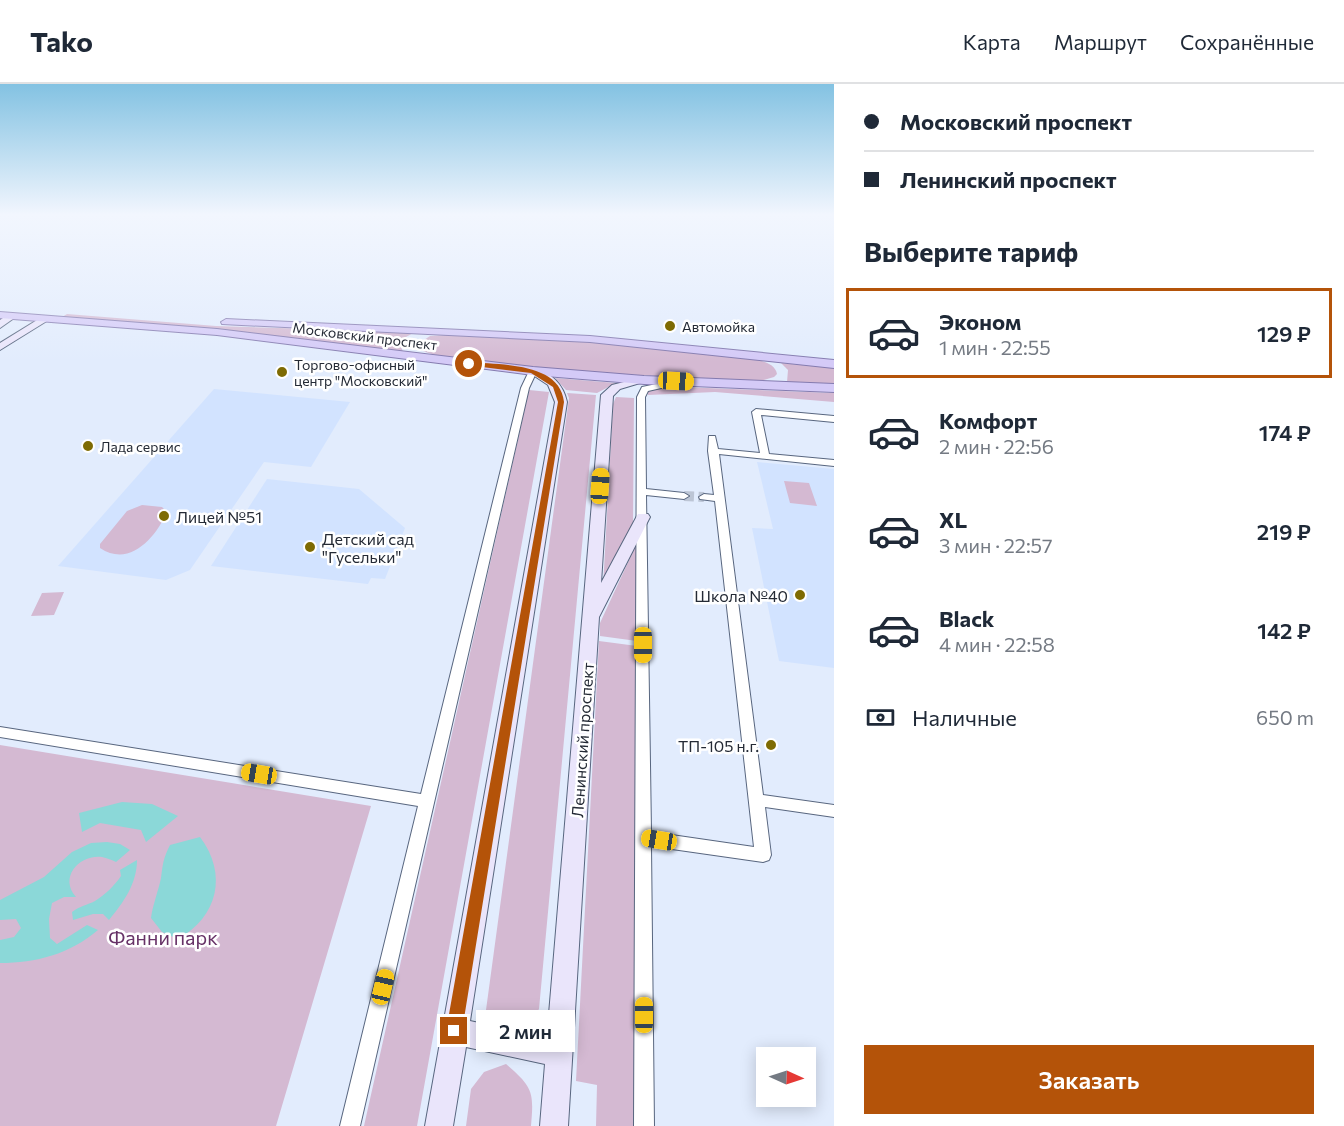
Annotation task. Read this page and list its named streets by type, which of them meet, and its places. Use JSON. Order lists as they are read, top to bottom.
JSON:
{
  "streets": {
    "main road": ["Московский проспект", "Ленинский проспект"]
  },
  "crossings": [
    ["Московский проспект", "Ленинский проспект"]
  ],
  "parks": ["Фанни парк"],
  "places": [
    "Автомойка",
    "Торгово-офисный центр \"Московский\"",
    "Лада сервис",
    "Лицей №51",
    "Детский сад \"Гусельки\"",
    "Школа №40",
    "ТП-105 н.г."
  ],
  "north": "right",
  "page": {
    "header": "Tako",
    "nav": ["Карта", "Маршрут", "Сохранённые"],
    "banner": ["Московский проспект", "Ленинский проспект"],
    "heading": "Выберите тариф",
    "list": [
      {
        "name": "Эконом",
        "note": "1 мин · 22:55",
        "value": "129 ₽"
      },
      {
        "name": "Комфорт",
        "note": "2 мин · 22:56",
        "value": "174 ₽"
      },
      {
        "name": "XL",
        "note": "3 мин · 22:57",
        "value": "219 ₽"
      },
      {
        "name": "Black",
        "note": "4 мин · 22:58",
        "value": "142 ₽"
      }
    ],
    "pay": ["Наличные", "650 m"],
    "bubble": "2 мин",
    "buttons": "Заказать"
  }
}
